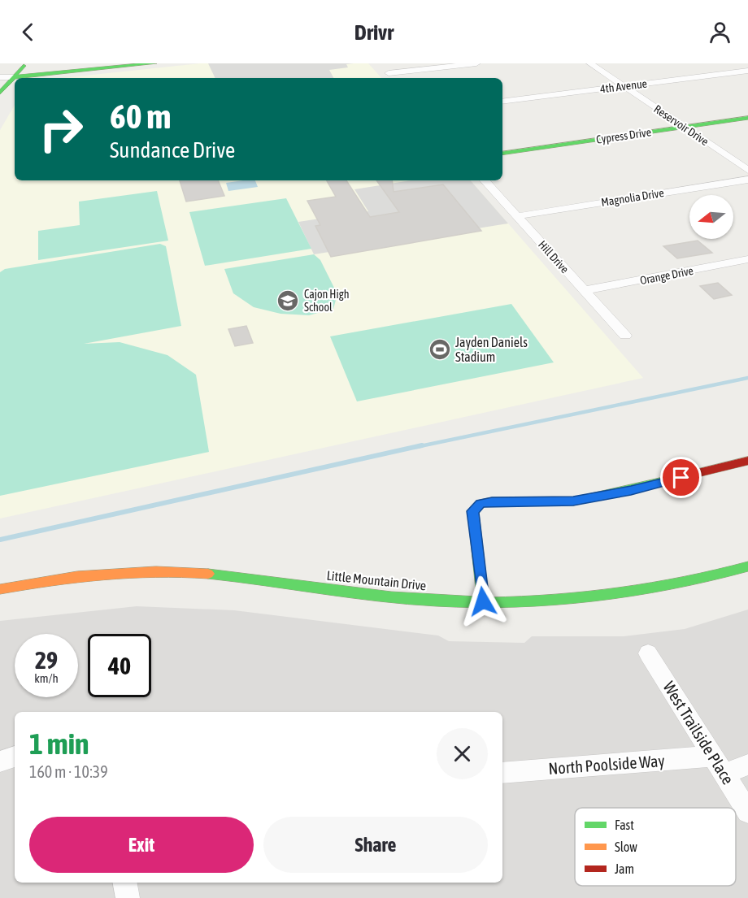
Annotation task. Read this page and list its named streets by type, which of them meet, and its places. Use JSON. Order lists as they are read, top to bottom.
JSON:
{
  "streets": {
    "street": [
      "4th Avenue",
      "Reservoir Drive",
      "Cypress Drive",
      "Magnolia Drive",
      "Hill Drive",
      "Orange Drive",
      "Little Mountain Drive",
      "West Trailside Place",
      "North Poolside Way"
    ]
  },
  "crossings": [
    ["4th Avenue", "Reservoir Drive"],
    ["Reservoir Drive", "Cypress Drive"],
    ["Magnolia Drive", "Hill Drive"],
    ["Hill Drive", "Orange Drive"],
    ["West Trailside Place", "North Poolside Way"]
  ],
  "places": {
    "school or university": ["Cajon High School"],
    "sports": ["Jayden Daniels Stadium"]
  },
  "legend": ["Fast", "Slow", "Jam"],
  "north": "left",
  "page": {
    "header": "Drivr",
    "turn": ["60 m", "Sundance Drive"],
    "speed": "29 km/h",
    "limit": "40",
    "heading": ["1 min", "160 m · 10:39"],
    "buttons": ["Exit", "Share"]
  }
}
